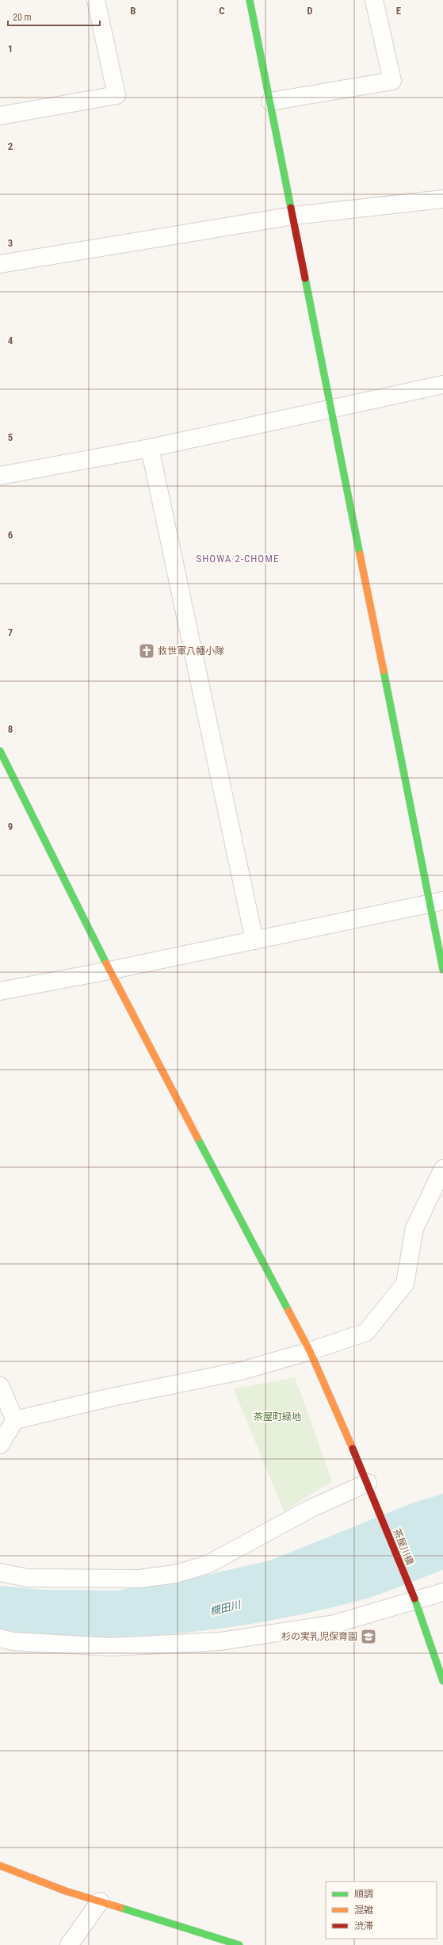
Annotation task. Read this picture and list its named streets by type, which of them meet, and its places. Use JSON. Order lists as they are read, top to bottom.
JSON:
{
  "streets": {
    "street": ["茶屋川橋"]
  },
  "districts": ["SHOWA 2-CHOME"],
  "water": ["槻田川"],
  "parks": ["茶屋町緑地"],
  "places": {
    "church": ["救世軍八幡小隊"],
    "school or university": ["杉の実乳児保育園"]
  },
  "legend": ["順調", "混雑", "渋滞"],
  "scale_bar": "20 m",
  "grid": {
    "columns": [
      "B",
      "C",
      "D",
      "E"
    ],
    "rows": [
      "1",
      "2",
      "3",
      "4",
      "5",
      "6",
      "7",
      "8",
      "9"
    ]
  }
}
